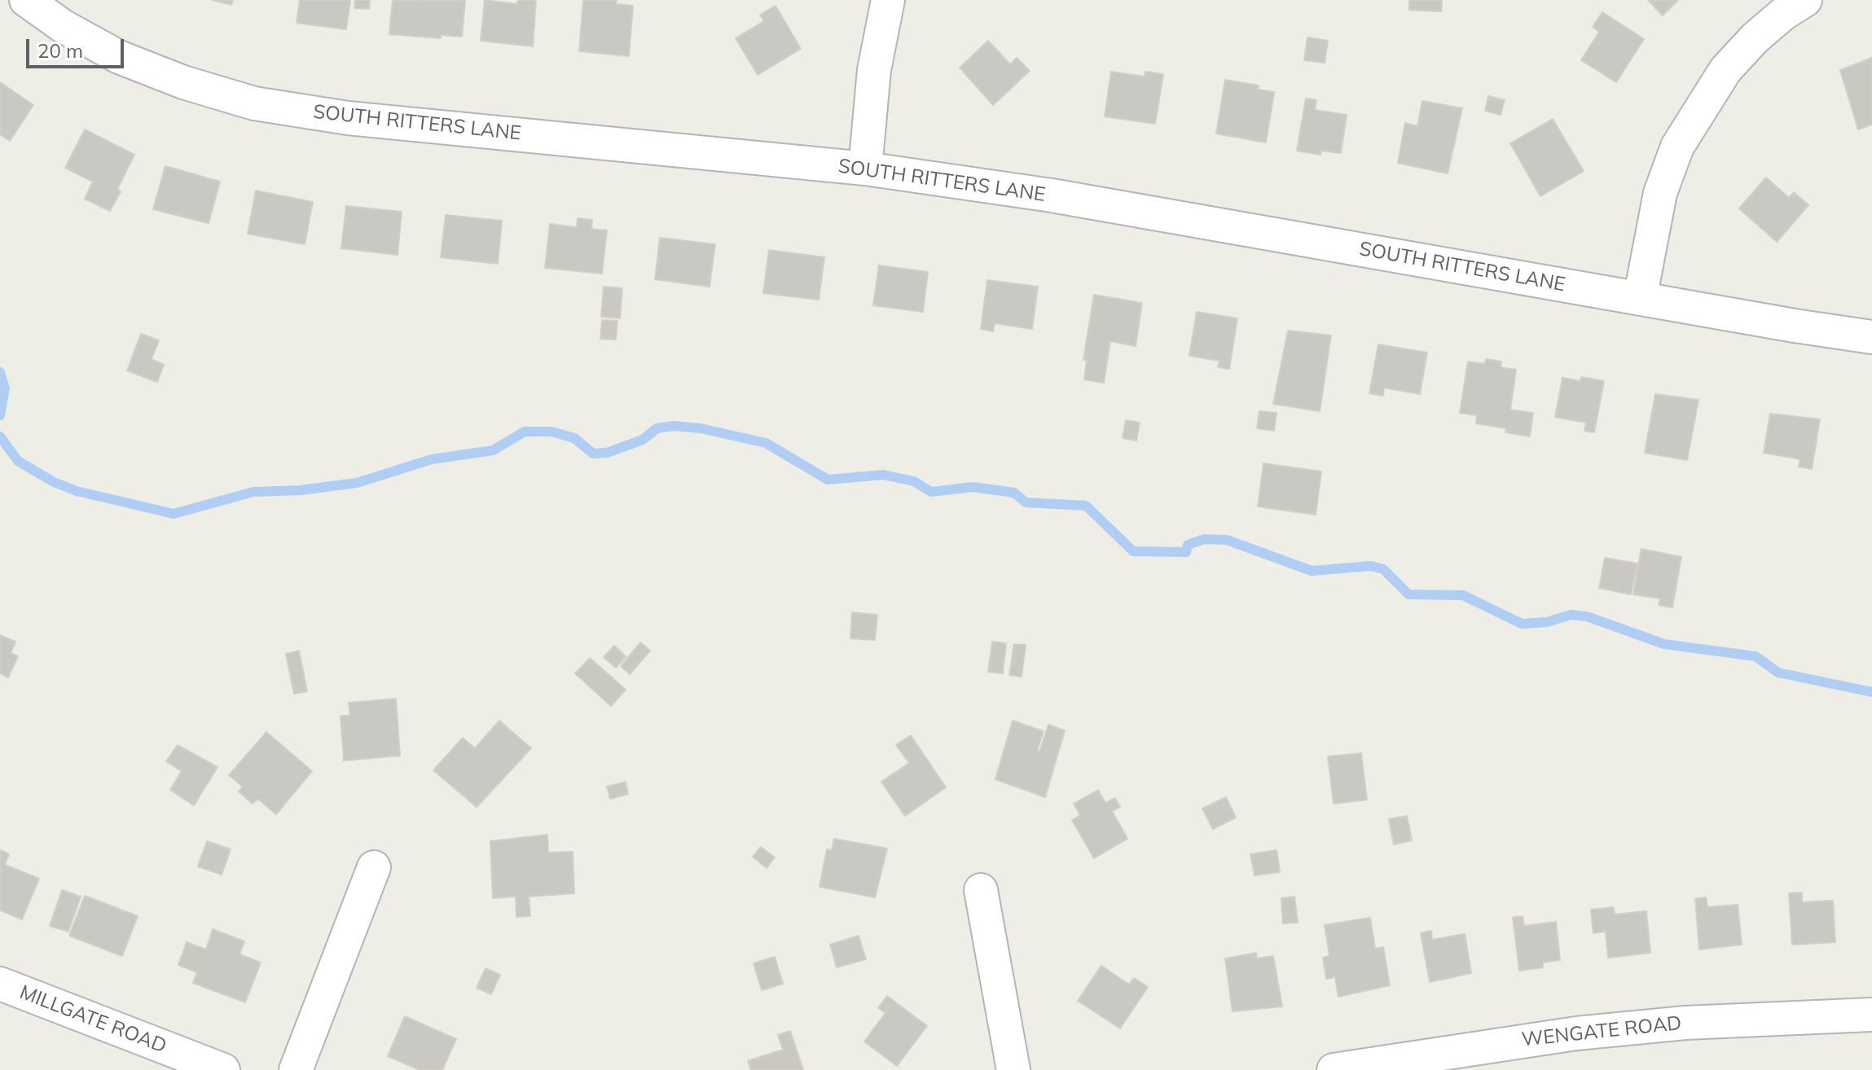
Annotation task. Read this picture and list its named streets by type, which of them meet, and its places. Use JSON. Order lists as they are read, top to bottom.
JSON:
{
  "streets": {
    "street": ["SOUTH RITTERS LANE", "MILLGATE ROAD", "WENGATE ROAD"]
  },
  "scale_bar": "20 m"
}
